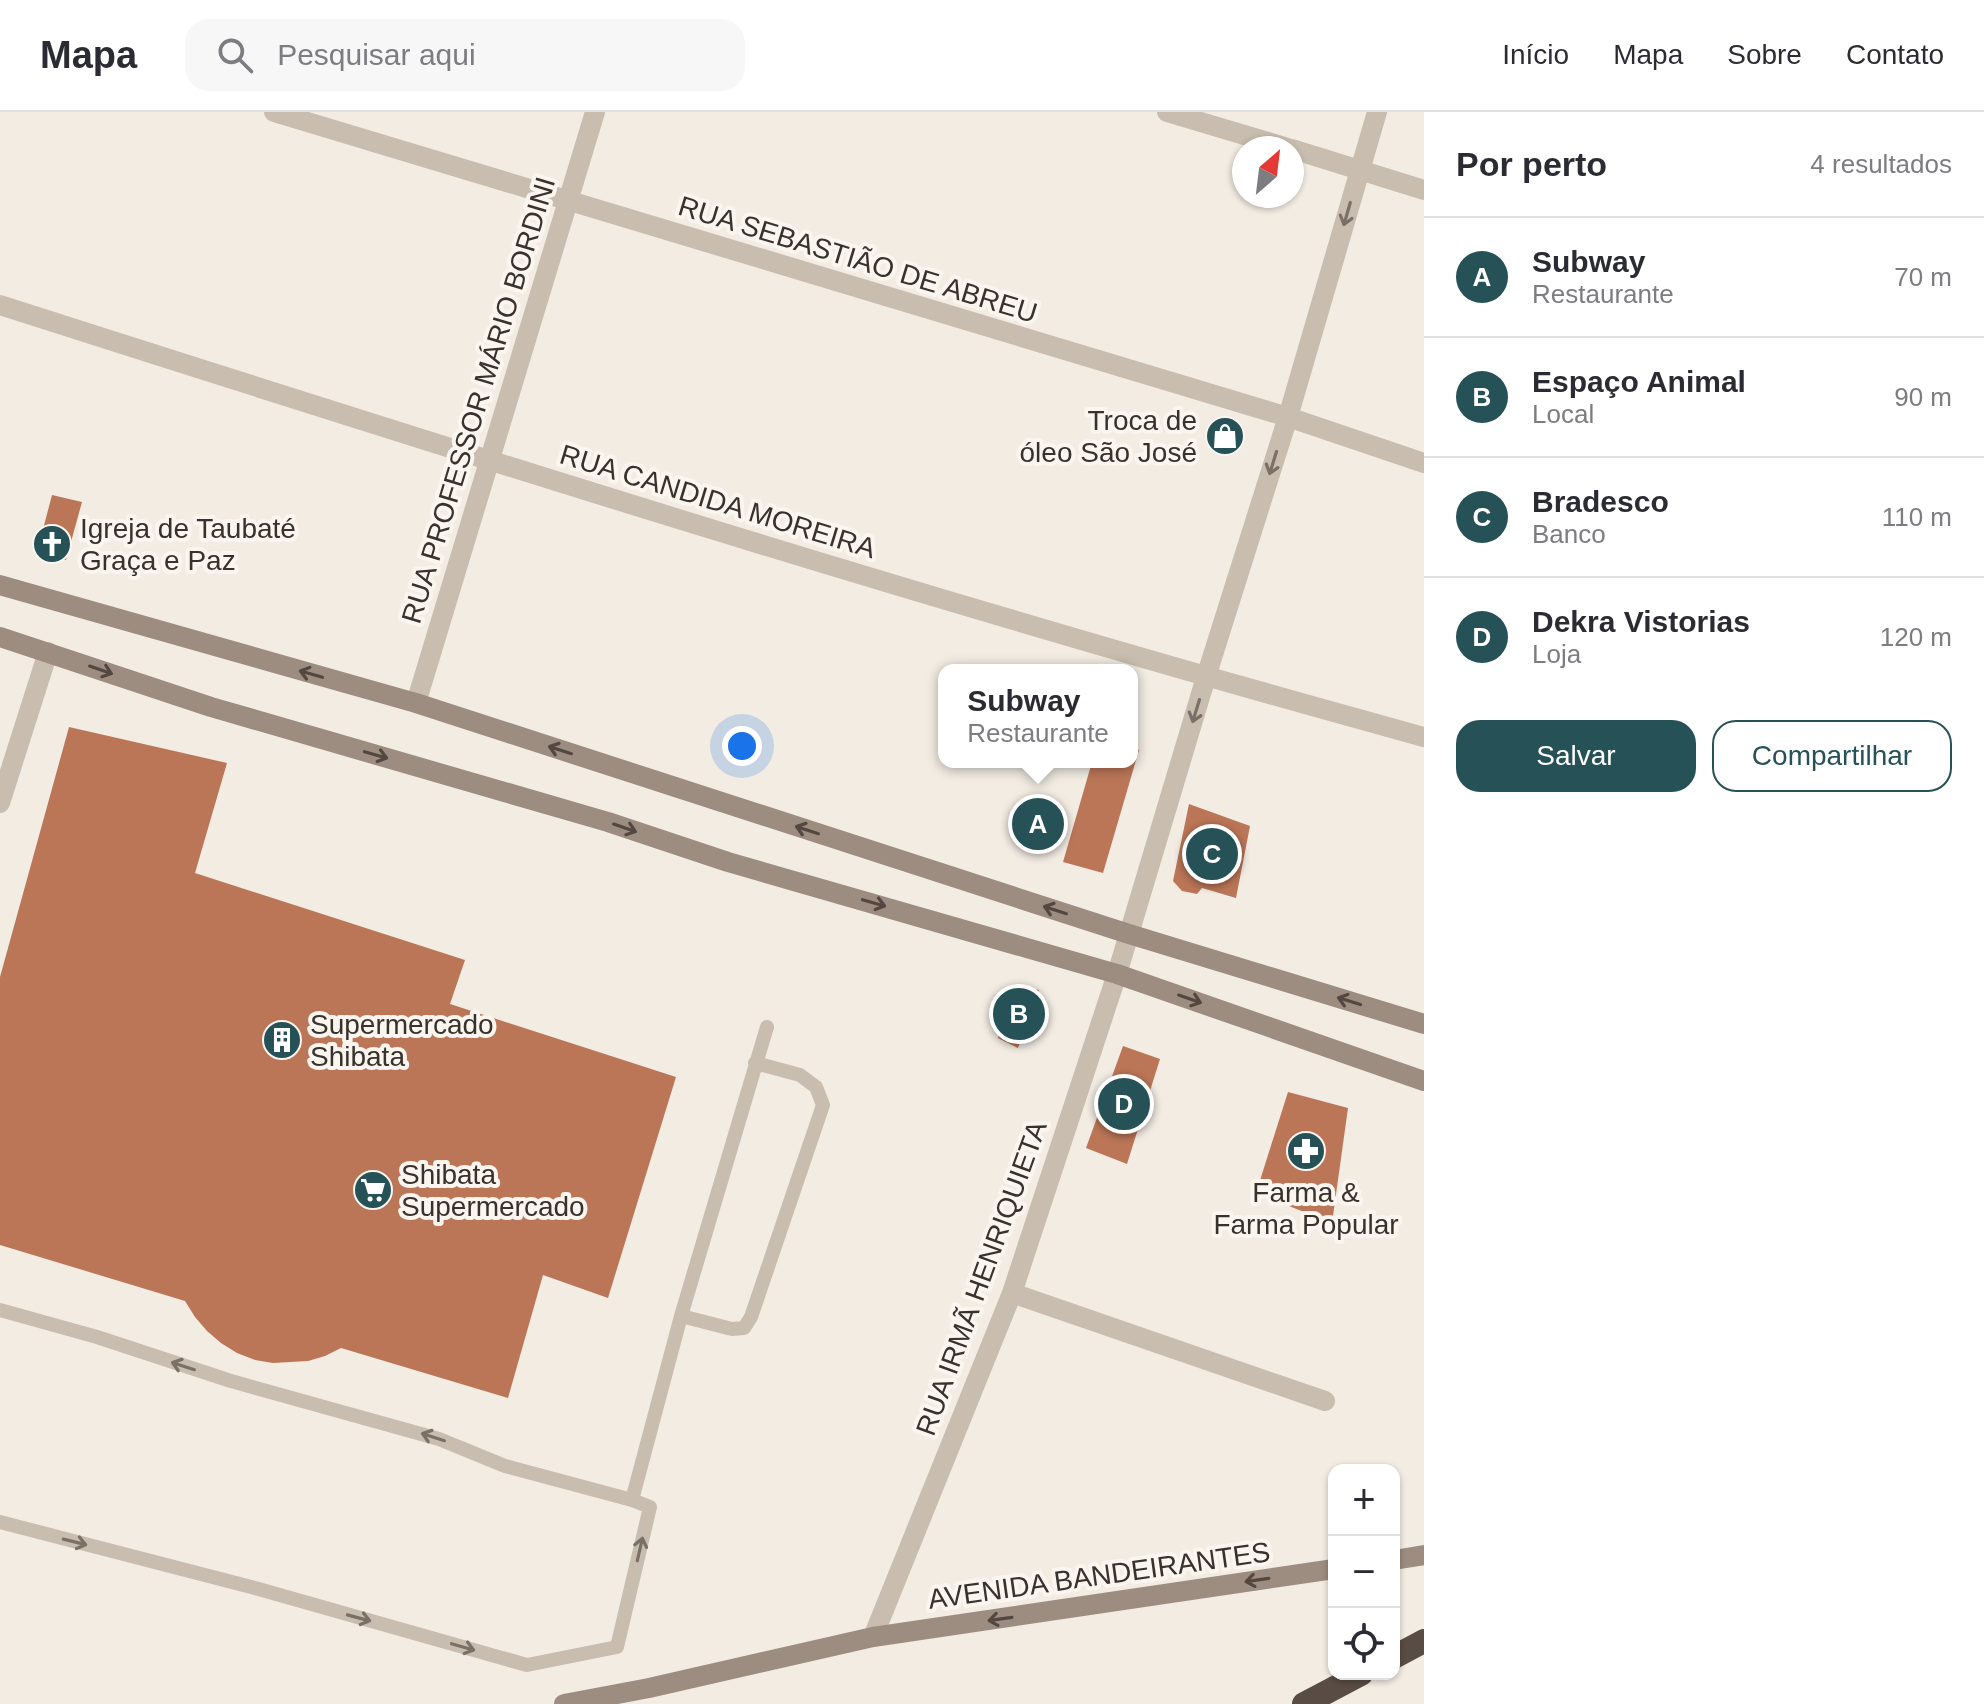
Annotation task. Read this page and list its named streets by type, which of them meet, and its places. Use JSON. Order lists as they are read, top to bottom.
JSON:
{
  "streets": {
    "main road": ["AVENIDA BANDEIRANTES"],
    "street": [
      "RUA SEBASTIÃO DE ABREU",
      "RUA PROFESSOR MÁRIO BORDINI",
      "RUA CANDIDA MOREIRA",
      "RUA IRMÃ HENRIQUIETA"
    ]
  },
  "crossings": [
    ["RUA SEBASTIÃO DE ABREU", "RUA PROFESSOR MÁRIO BORDINI"],
    ["RUA SEBASTIÃO DE ABREU", "RUA IRMÃ HENRIQUIETA"],
    ["RUA PROFESSOR MÁRIO BORDINI", "RUA CANDIDA MOREIRA"],
    ["RUA CANDIDA MOREIRA", "RUA IRMÃ HENRIQUIETA"],
    ["RUA IRMÃ HENRIQUIETA", "AVENIDA BANDEIRANTES"]
  ],
  "one_way": ["RUA IRMÃ HENRIQUIETA", "AVENIDA BANDEIRANTES"],
  "places": {
    "shop": ["Troca de óleo São José"],
    "church": ["Igreja de Taubaté Graça e Paz"],
    "building": ["Supermercado Shibata"],
    "pharmacy": ["Farma & Farma Popular"],
    "supermarket": ["Shibata Supermercado"]
  },
  "north": "top right",
  "page": {
    "header": "Mapa",
    "search": "Pesquisar aqui",
    "nav": [
      "Início",
      "Mapa",
      "Sobre",
      "Contato"
    ],
    "heading": ["Por perto", "4 resultados"],
    "list": [
      {
        "mark": "A",
        "name": "Subway",
        "note": "Restaurante",
        "value": "70 m"
      },
      {
        "mark": "B",
        "name": "Espaço Animal",
        "note": "Local",
        "value": "90 m"
      },
      {
        "mark": "C",
        "name": "Bradesco",
        "note": "Banco",
        "value": "110 m"
      },
      {
        "mark": "D",
        "name": "Dekra Vistorias",
        "note": "Loja",
        "value": "120 m"
      }
    ],
    "popup": ["Subway", "Restaurante"],
    "buttons": ["Salvar", "Compartilhar"],
    "pins": [
      "A",
      "C",
      "B",
      "D"
    ],
    "map_buttons": ["+", "−"]
  }
}
